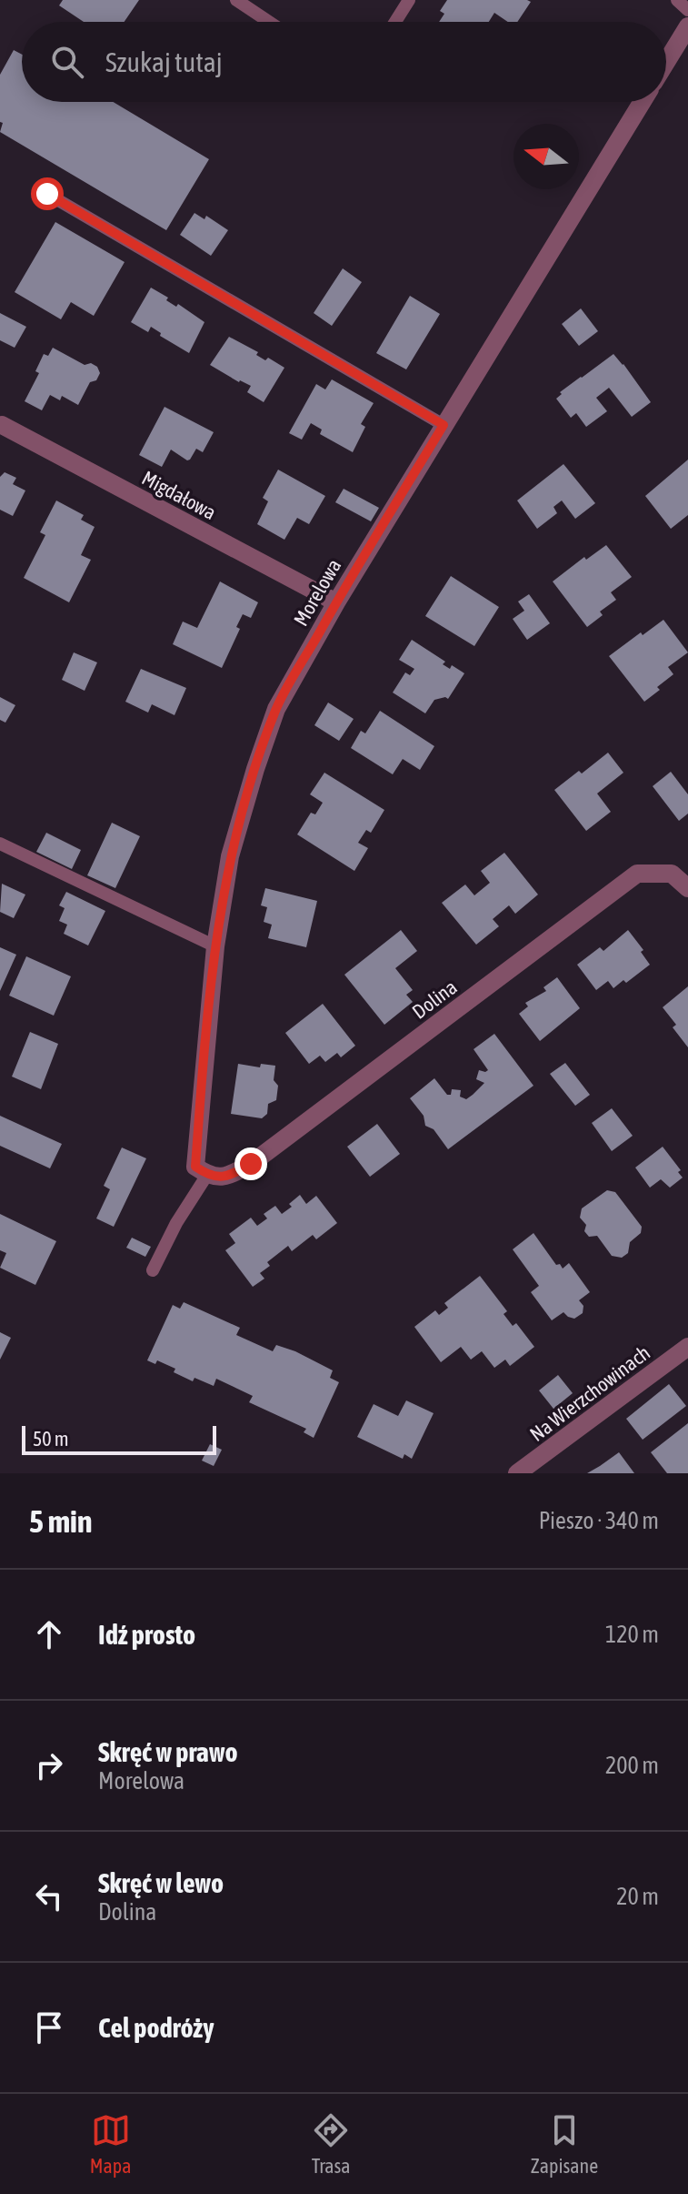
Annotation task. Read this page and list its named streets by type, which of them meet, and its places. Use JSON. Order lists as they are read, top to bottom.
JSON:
{
  "streets": {
    "street": [
      "Migdałowa",
      "Morelowa",
      "Dolina",
      "Na Wierzchowinach"
    ]
  },
  "crossings": [
    ["Migdałowa", "Morelowa"],
    ["Morelowa", "Dolina"]
  ],
  "scale_bar": "50 m",
  "north": "left",
  "page": {
    "search": "Szukaj tutaj",
    "scale": "50 m",
    "heading": ["5 min", "Pieszo · 340 m"],
    "list": [
      ["Idź prosto", "120 m"],
      ["Skręć w prawo", "Morelowa", "200 m"],
      ["Skręć w lewo", "Dolina", "20 m"],
      "Cel podróży"
    ],
    "nav": ["Mapa", "Trasa", "Zapisane"]
  }
}
